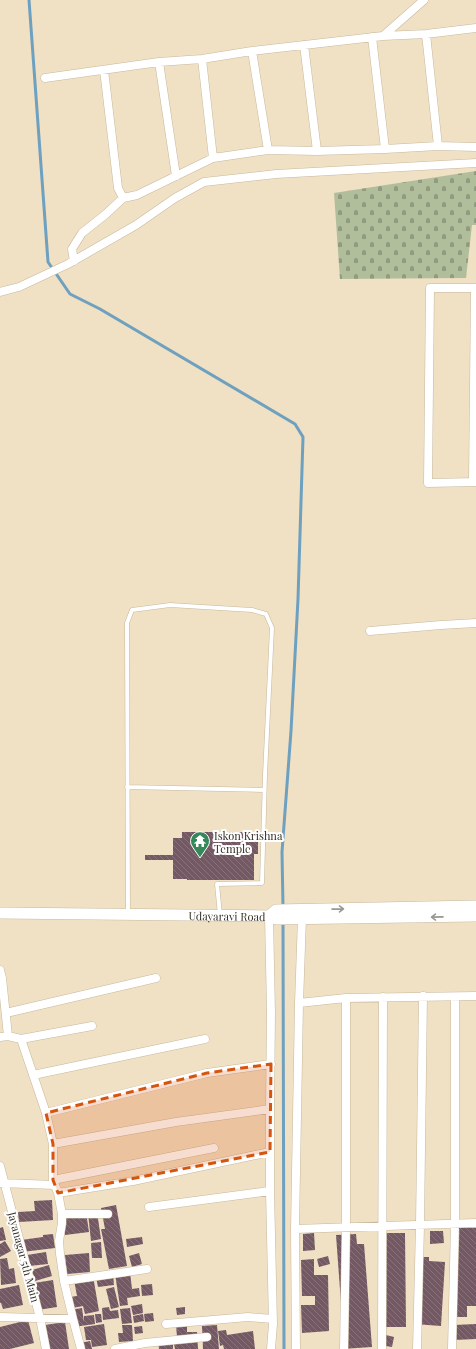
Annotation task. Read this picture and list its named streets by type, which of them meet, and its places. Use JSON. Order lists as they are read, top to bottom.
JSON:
{
  "streets": {
    "street": ["Udayaravi Road", "Jayanagar 5th Main"]
  },
  "places": {
    "temple": ["Iskon Krishna Temple"]
  }
}
